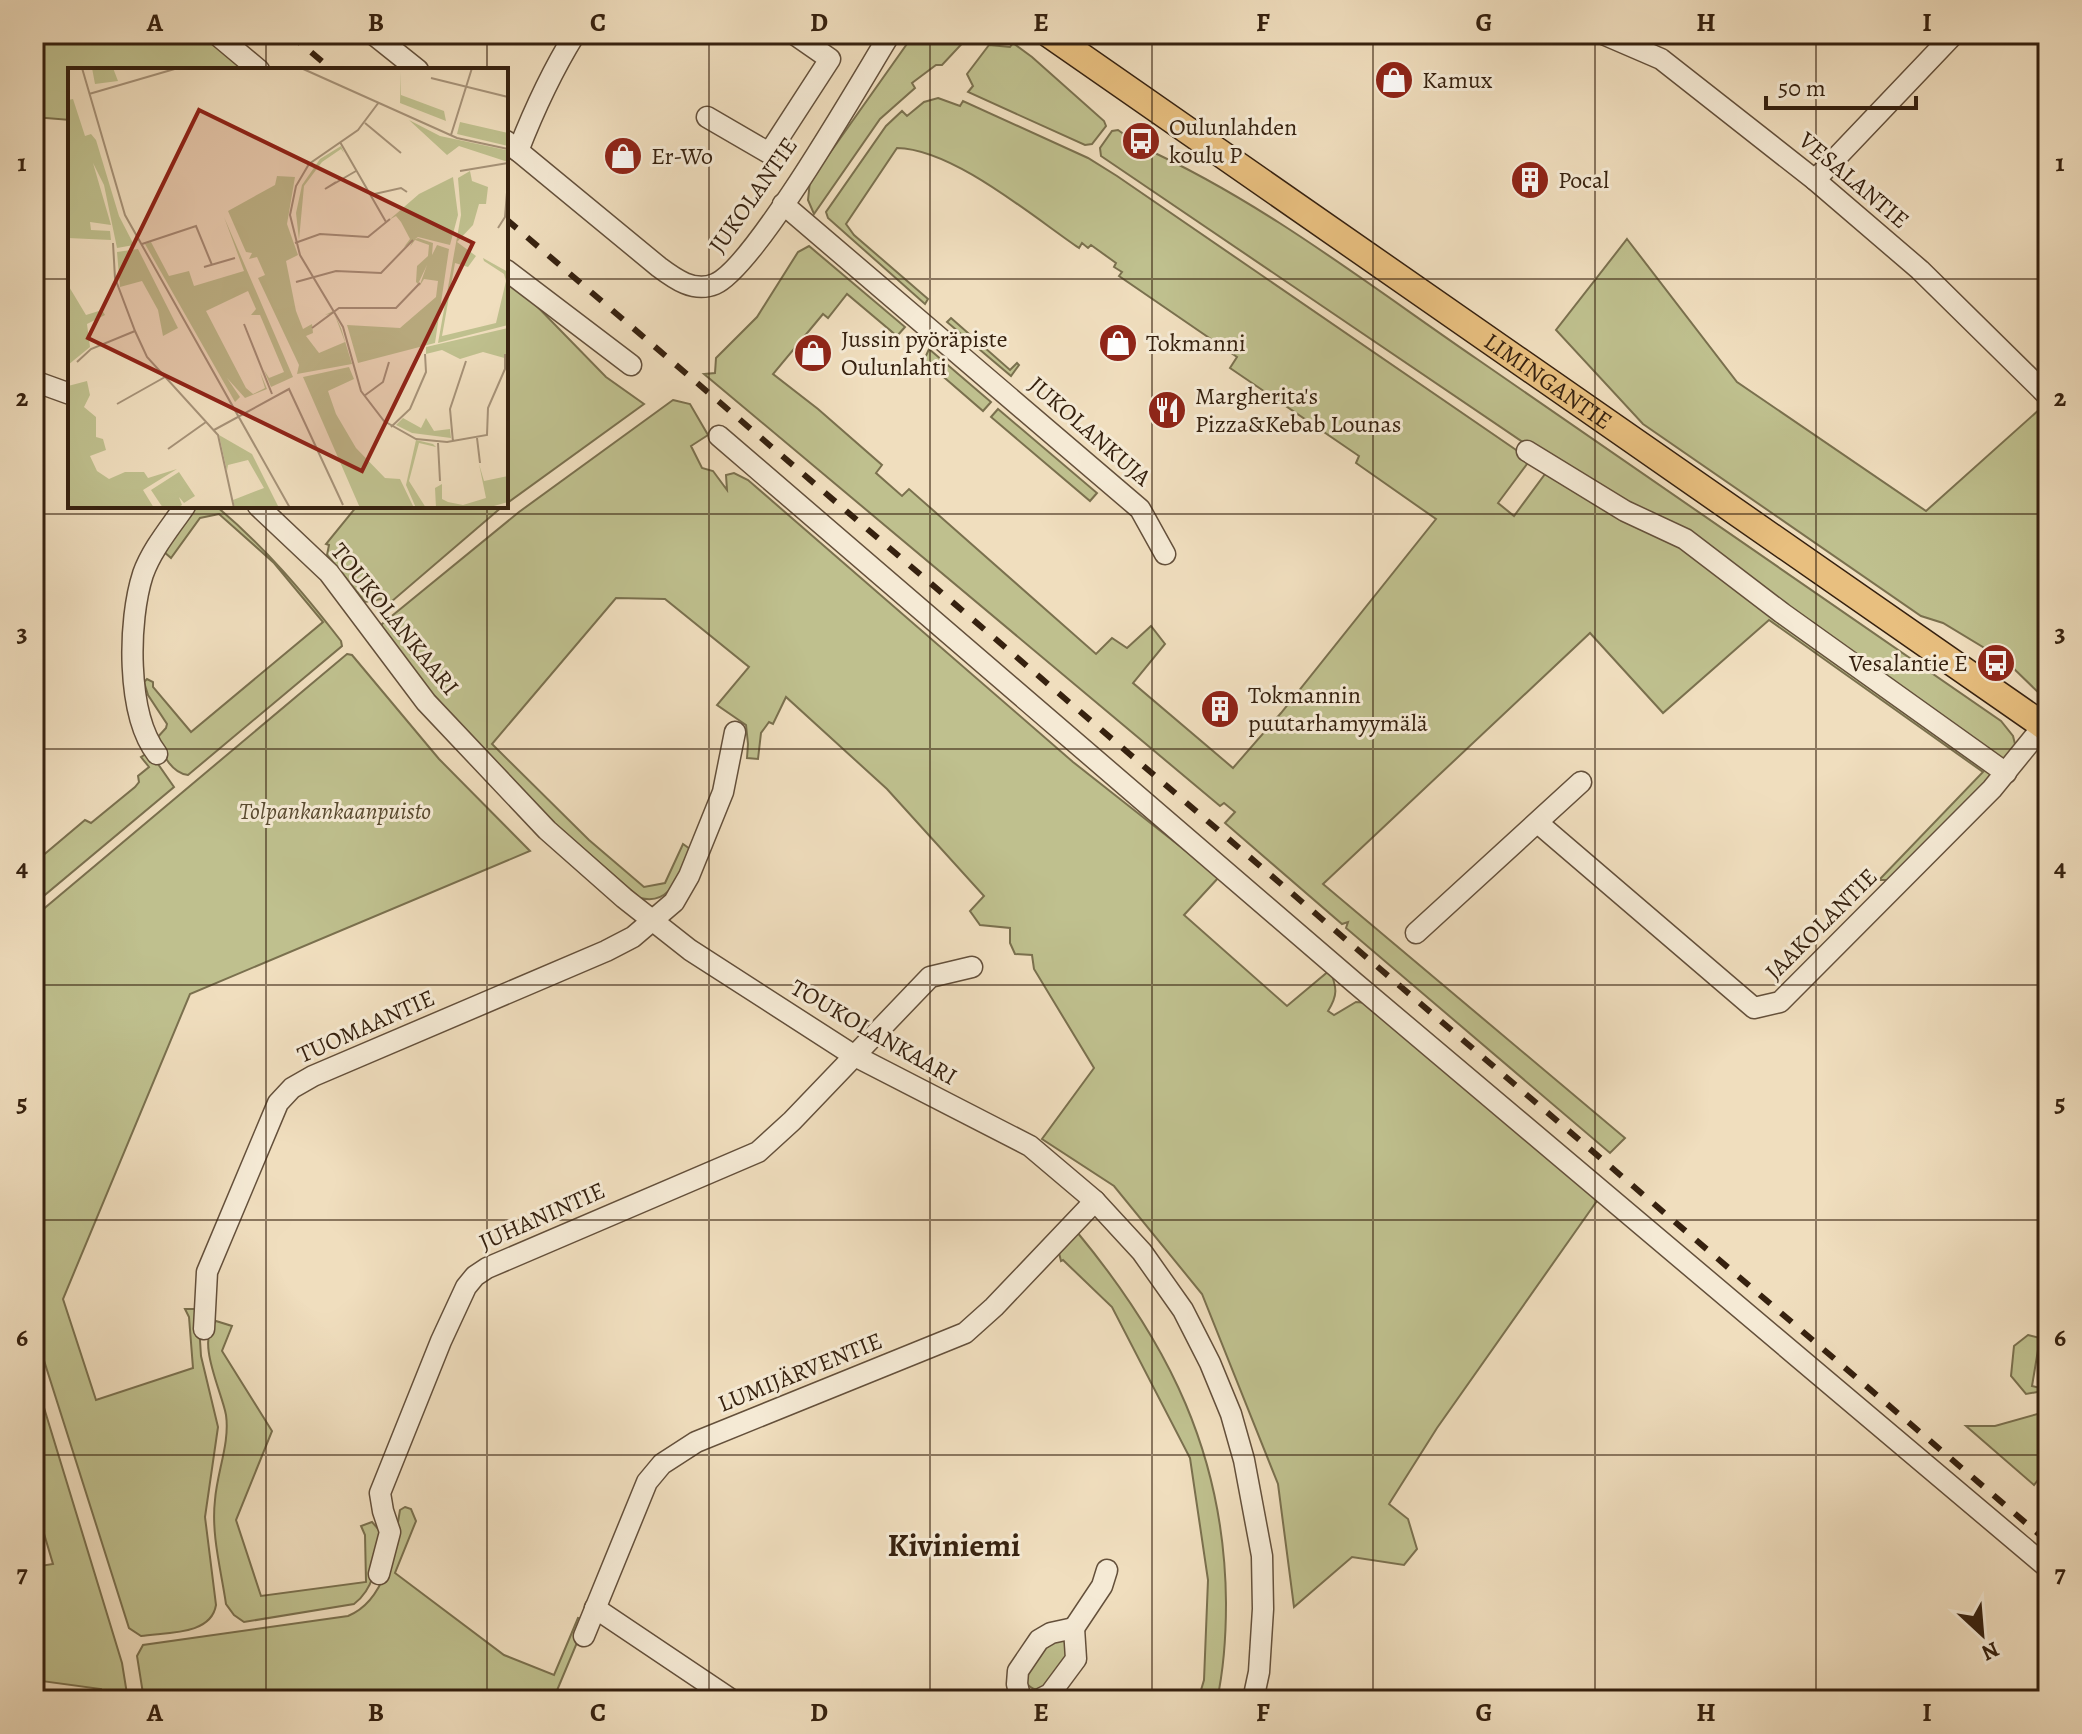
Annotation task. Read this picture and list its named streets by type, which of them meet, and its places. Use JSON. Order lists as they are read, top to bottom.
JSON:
{
  "streets": {
    "main road": ["LIMINGANTIE"],
    "street": [
      "VESALANTIE",
      "JUKOLANTIE",
      "JUKOLANKUJA",
      "TOUKOLANKAARI",
      "JAAKOLANTIE",
      "TUOMAANTIE",
      "JUHANINTIE",
      "LUMIJÄRVENTIE"
    ]
  },
  "crossings": [
    ["JUKOLANTIE", "JUKOLANKUJA"],
    ["LIMINGANTIE", "JAAKOLANTIE"],
    ["TOUKOLANKAARI", "TUOMAANTIE"],
    ["TOUKOLANKAARI", "JUHANINTIE"],
    ["TOUKOLANKAARI", "LUMIJÄRVENTIE"]
  ],
  "districts": ["Kiviniemi"],
  "parks": ["Tolpankankaanpuisto"],
  "places": {
    "shop": [
      "Kamux",
      "Er-Wo",
      "Tokmanni",
      "Jussin pyöräpiste Oulunlahti"
    ],
    "bus stop": ["Oulunlahden koulu P", "Vesalantie E"],
    "building": ["Pocal", "Tokmannin puutarhamyymälä"],
    "restaurant": ["Margherita's Pizza&Kebab Lounas"]
  },
  "scale_bar": "50 m",
  "north": "bottom right",
  "grid": {
    "columns": [
      "A",
      "B",
      "C",
      "D",
      "E",
      "F",
      "G",
      "H",
      "I"
    ],
    "rows": [
      "1",
      "2",
      "3",
      "4",
      "5",
      "6",
      "7"
    ]
  }
}
